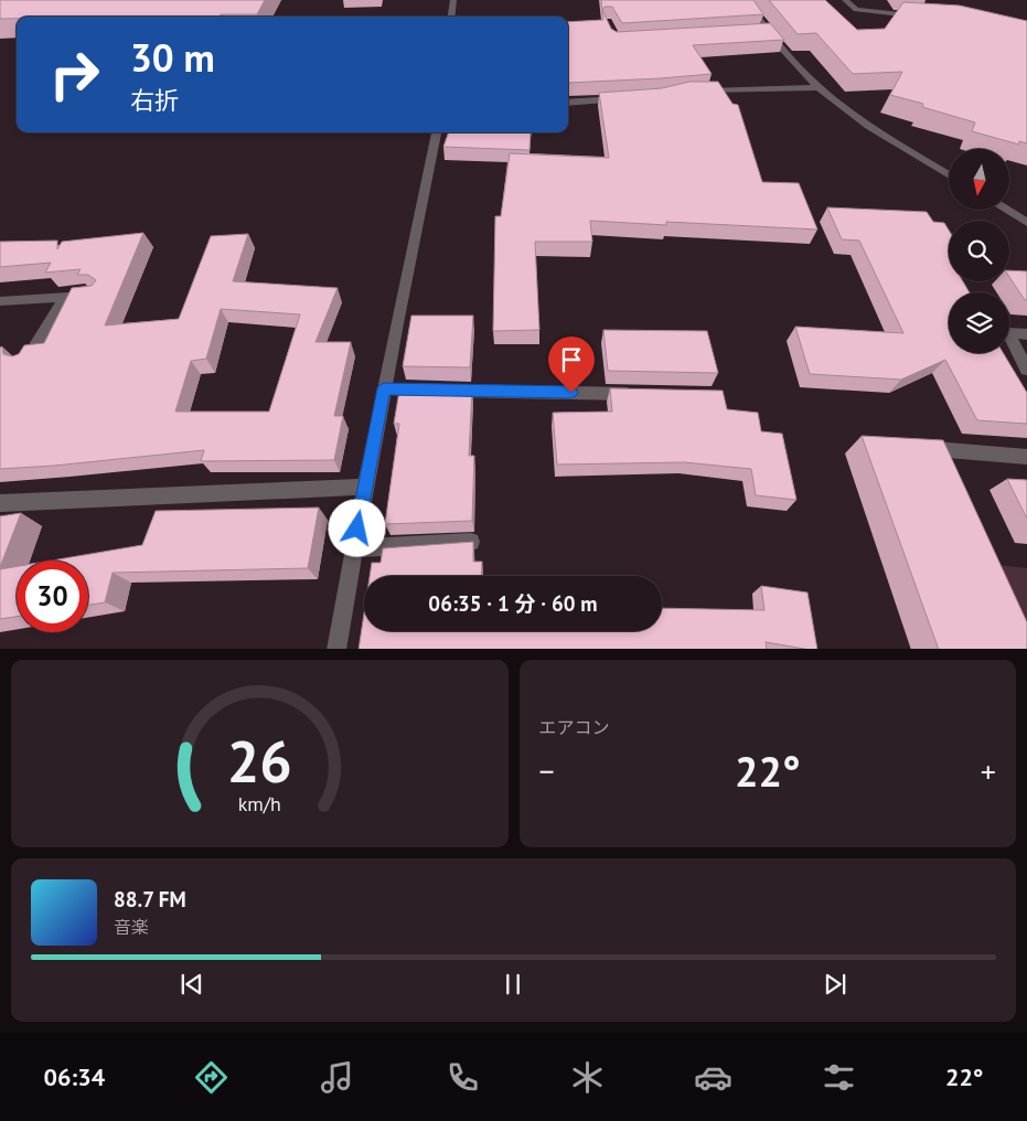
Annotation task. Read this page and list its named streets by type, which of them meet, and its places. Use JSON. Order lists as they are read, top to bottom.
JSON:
{
  "north": "bottom",
  "page": {
    "turn": ["30 m", "右折"],
    "limit": "30",
    "trip": "06:35 · 1 分 · 60 m",
    "tile": "エアコン",
    "heat": ["−", "22°", "+"],
    "song": ["88.7 FM", "音楽"],
    "tabs": ["06:34", "22°"],
    "gauge": ["26", "km/h"]
  }
}
